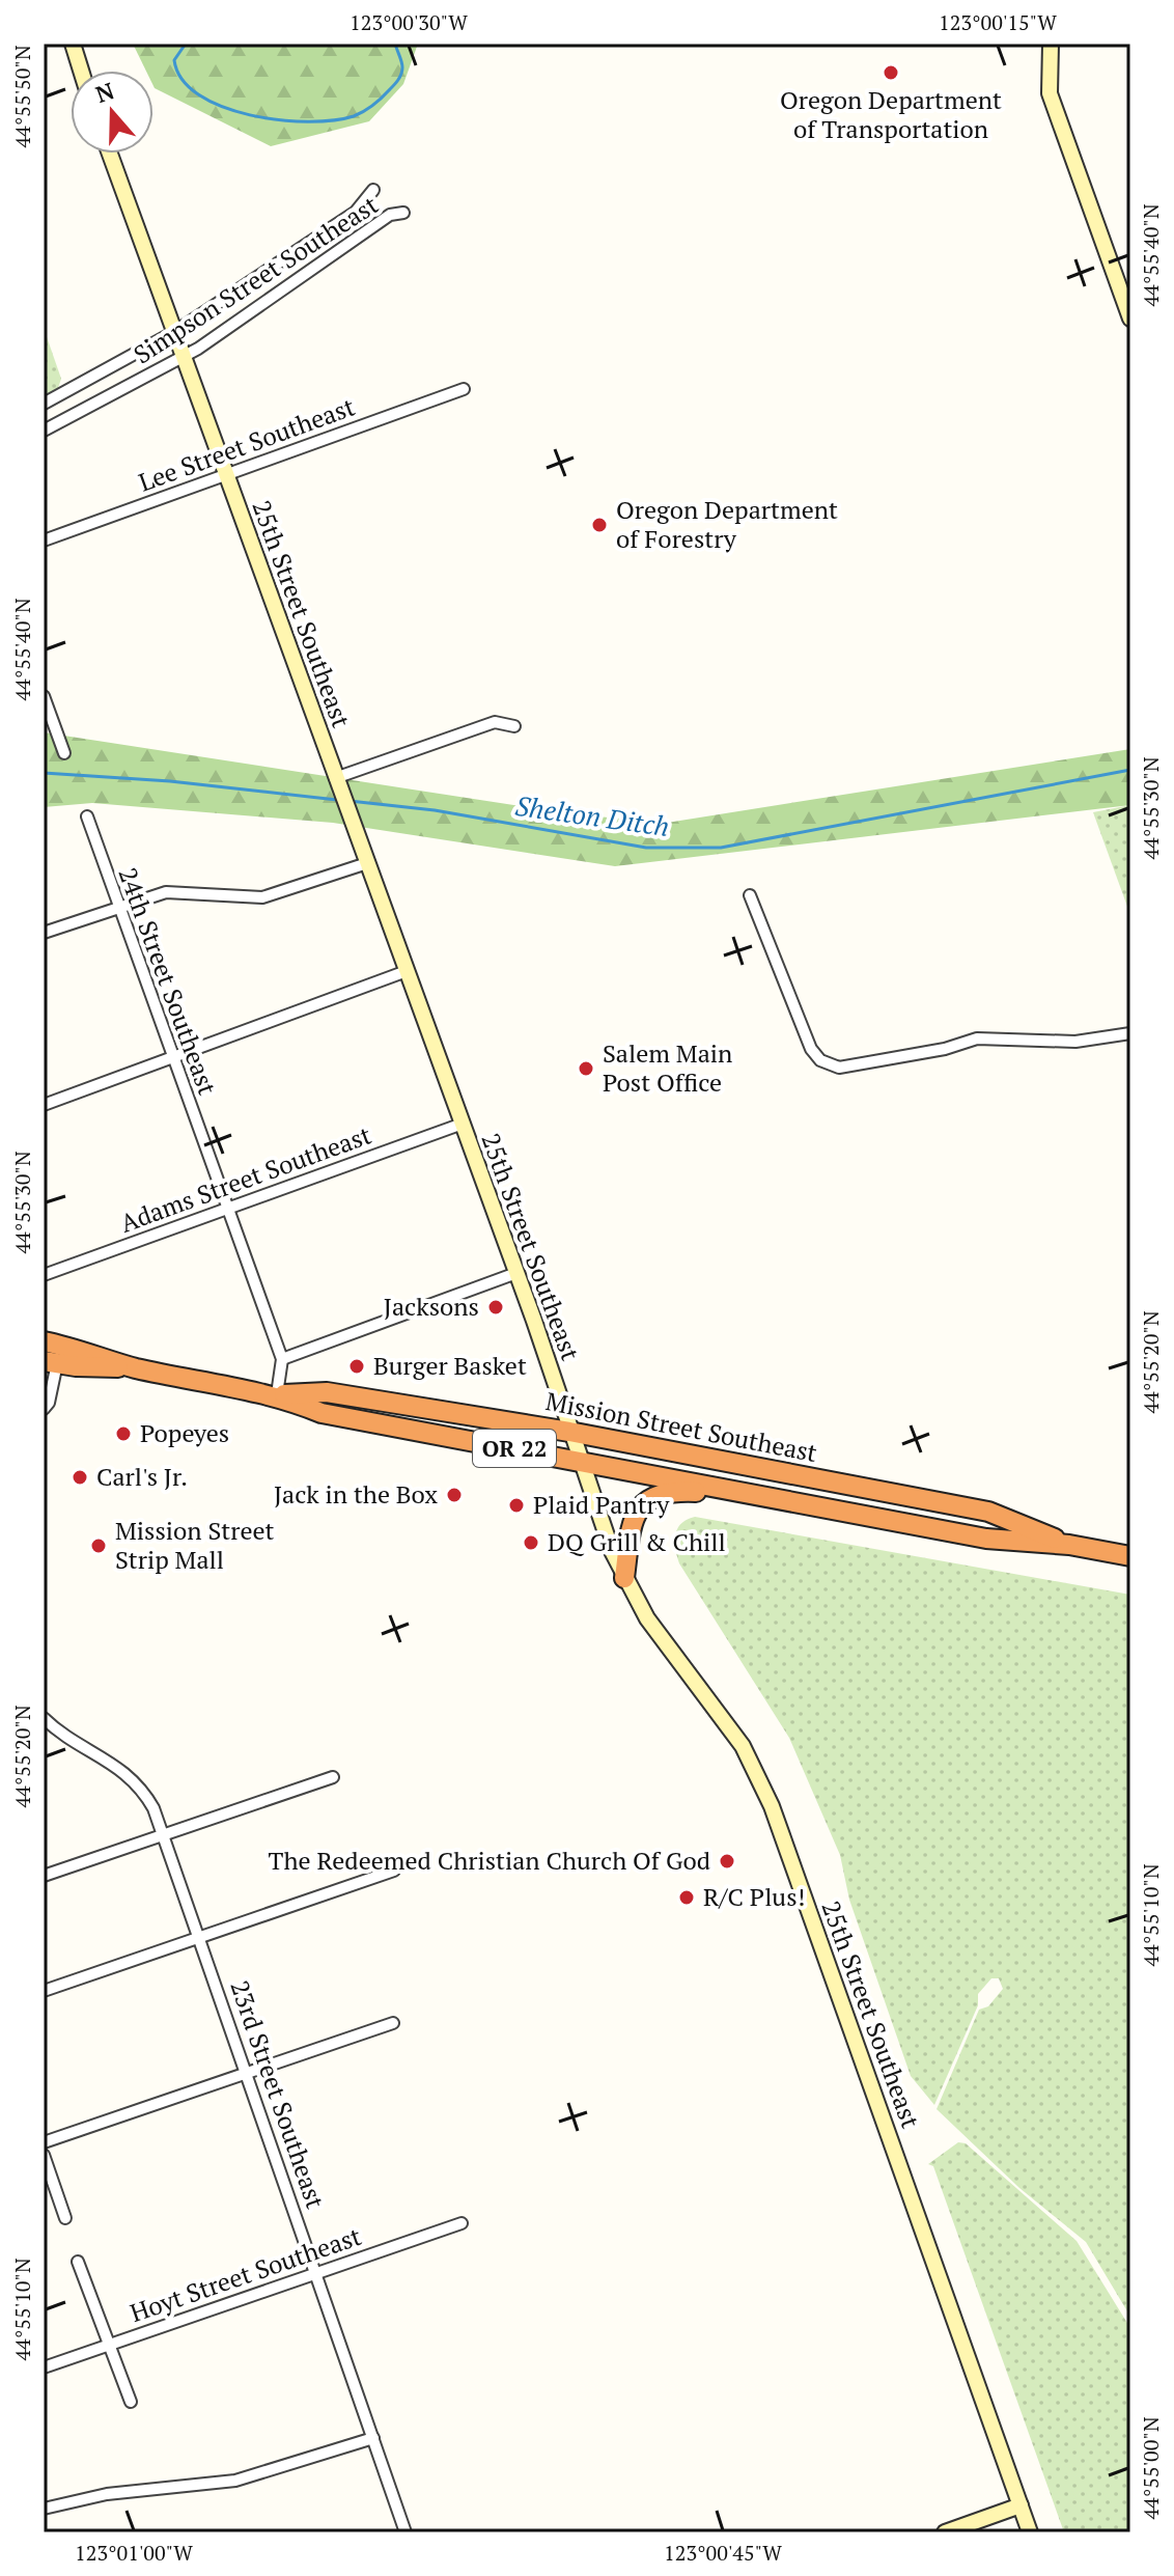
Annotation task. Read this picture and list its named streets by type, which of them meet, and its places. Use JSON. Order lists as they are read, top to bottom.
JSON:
{
  "streets": {
    "highway": ["Mission Street Southeast", "OR 22"],
    "street": [
      "Simpson Street Southeast",
      "Lee Street Southeast",
      "25th Street Southeast",
      "24th Street Southeast",
      "Adams Street Southeast",
      "23rd Street Southeast",
      "Hoyt Street Southeast"
    ]
  },
  "crossings": [
    ["Simpson Street Southeast", "25th Street Southeast"],
    ["Lee Street Southeast", "25th Street Southeast"],
    ["25th Street Southeast", "Adams Street Southeast"],
    ["25th Street Southeast", "Mission Street Southeast"],
    ["24th Street Southeast", "Adams Street Southeast"],
    ["24th Street Southeast", "Mission Street Southeast"],
    ["23rd Street Southeast", "Hoyt Street Southeast"]
  ],
  "water": ["Shelton Ditch"],
  "places": [
    "Oregon Department of Transportation",
    "Oregon Department of Forestry",
    "Salem Main Post Office",
    "Jacksons",
    "Burger Basket",
    "Popeyes",
    "Carl's Jr.",
    "Jack in the Box",
    "Plaid Pantry",
    "DQ Grill & Chill",
    "Mission Street Strip Mall",
    "The Redeemed Christian Church Of God",
    "R/C Plus!"
  ],
  "north": "top",
  "coordinates": [
    "123°00'30\"W",
    "123°00'15\"W",
    "44°55'50\"N",
    "44°55'40\"N",
    "44°55'30\"N",
    "44°55'20\"N",
    "44°55'10\"N",
    "44°55'00\"N",
    "123°01'00\"W",
    "123°00'45\"W"
  ]
}
